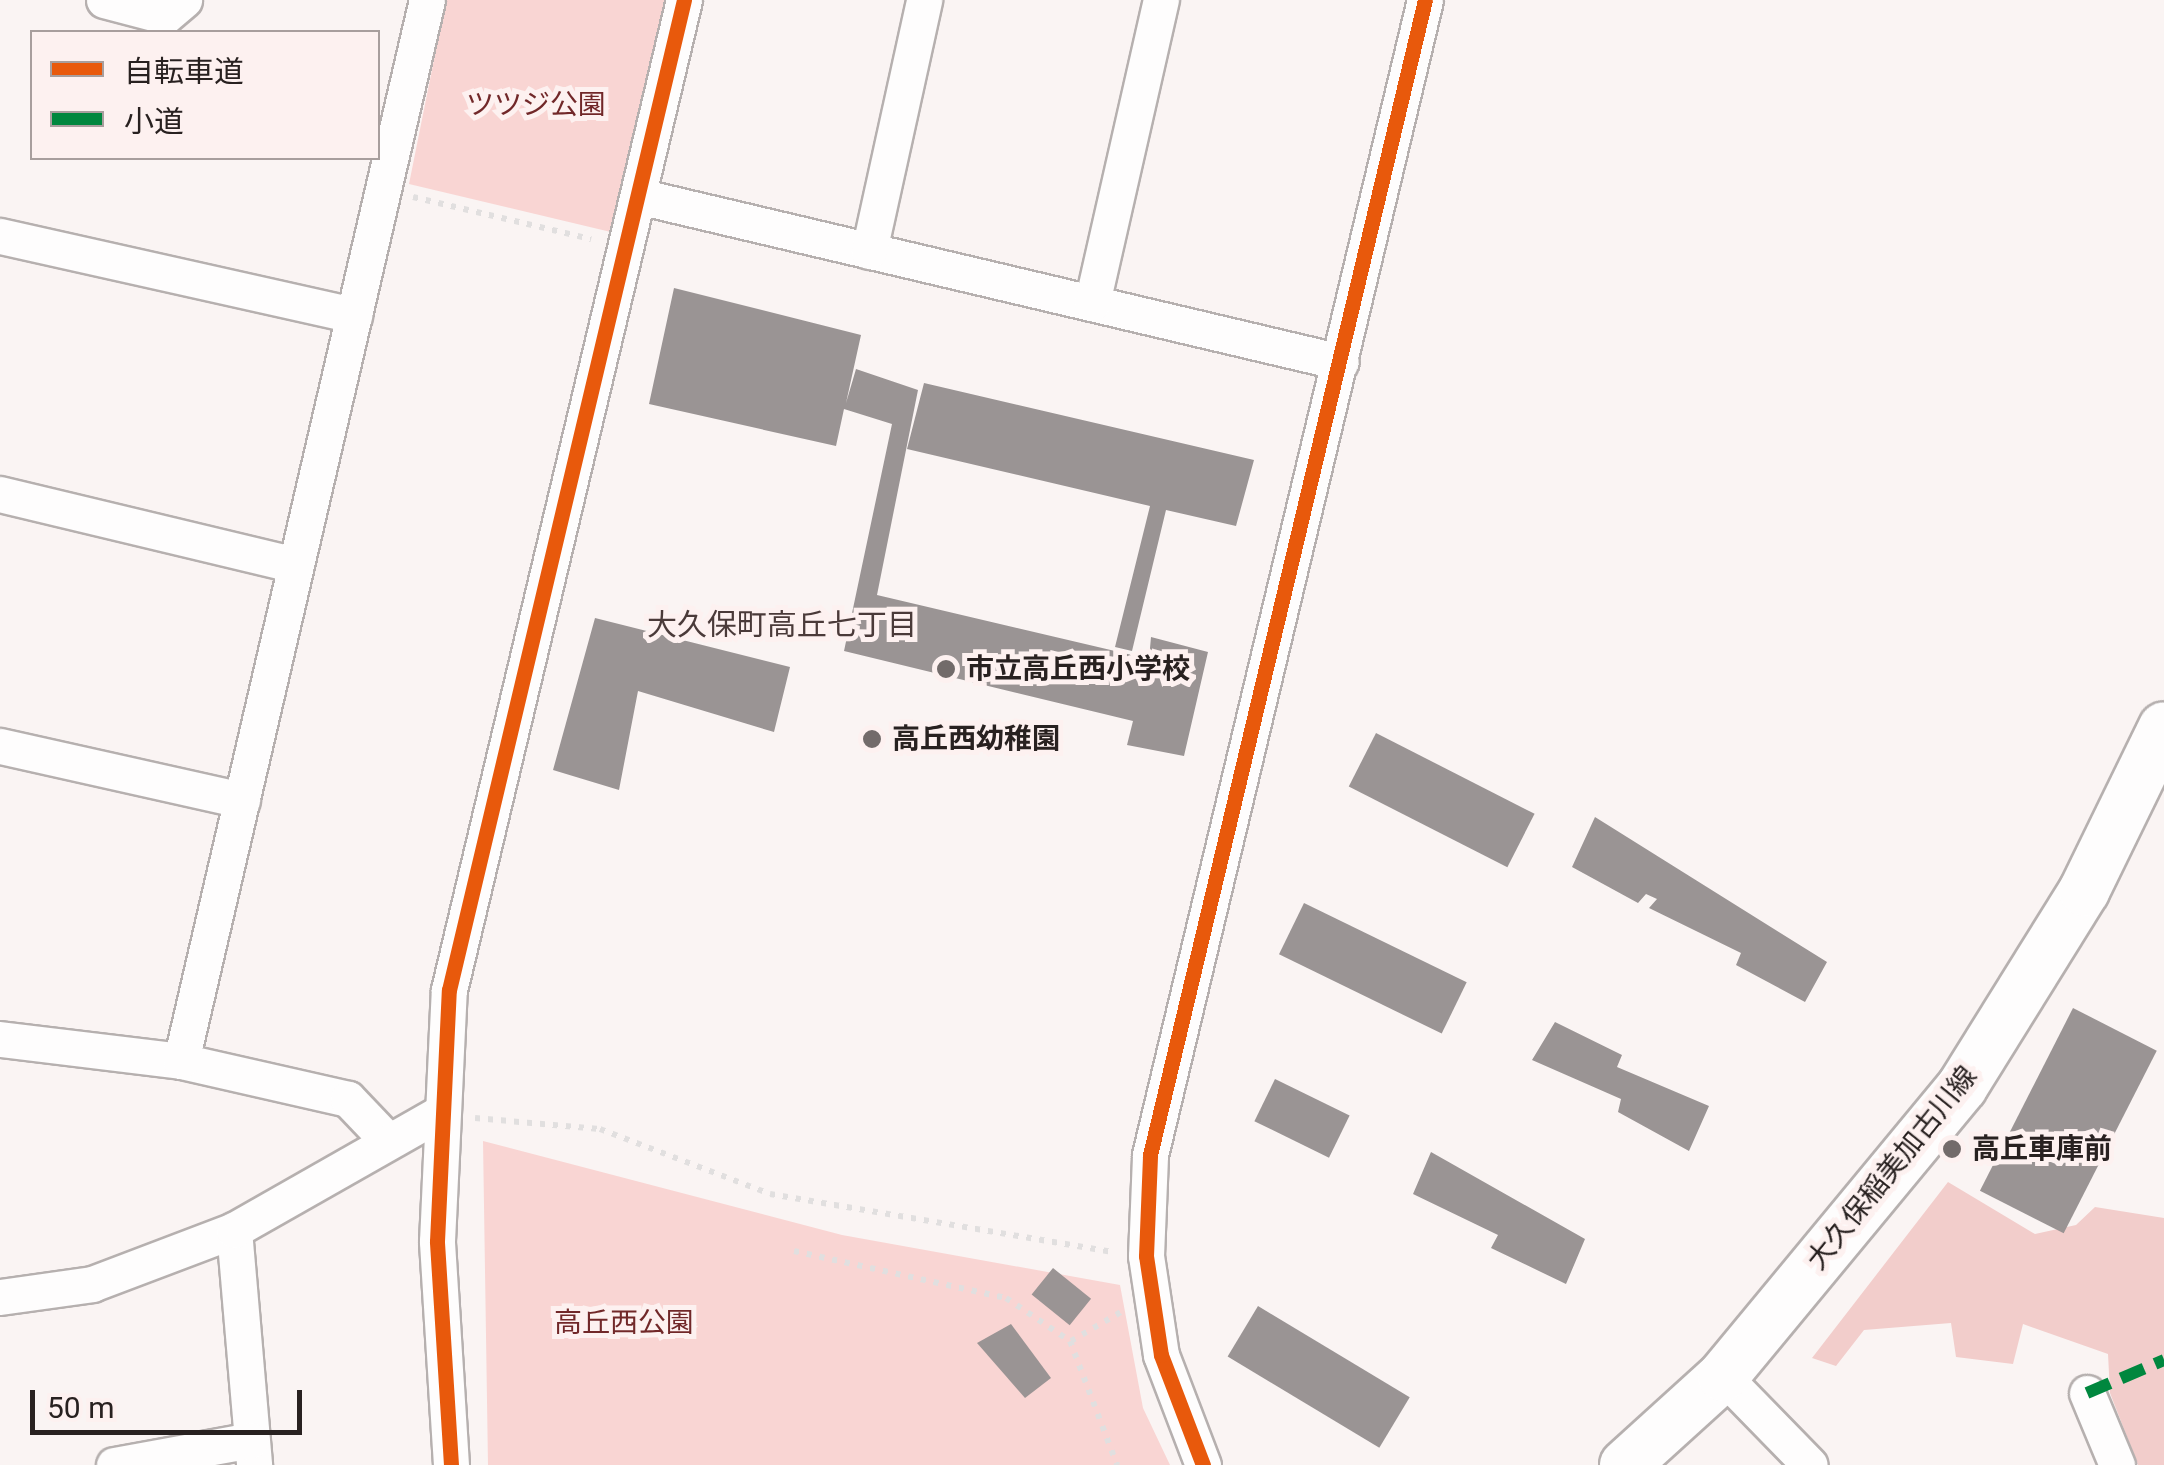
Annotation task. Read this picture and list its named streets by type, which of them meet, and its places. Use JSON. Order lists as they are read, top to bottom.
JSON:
{
  "streets": {
    "main road": ["大久保稲美加古川線"]
  },
  "districts": ["大久保町高丘七丁目"],
  "parks": ["ツツジ公園", "高丘西公園"],
  "places": ["市立高丘西小学校", "高丘西幼稚園", "高丘車庫前"],
  "legend": ["自転車道", "小道"],
  "scale_bar": "50 m"
}
